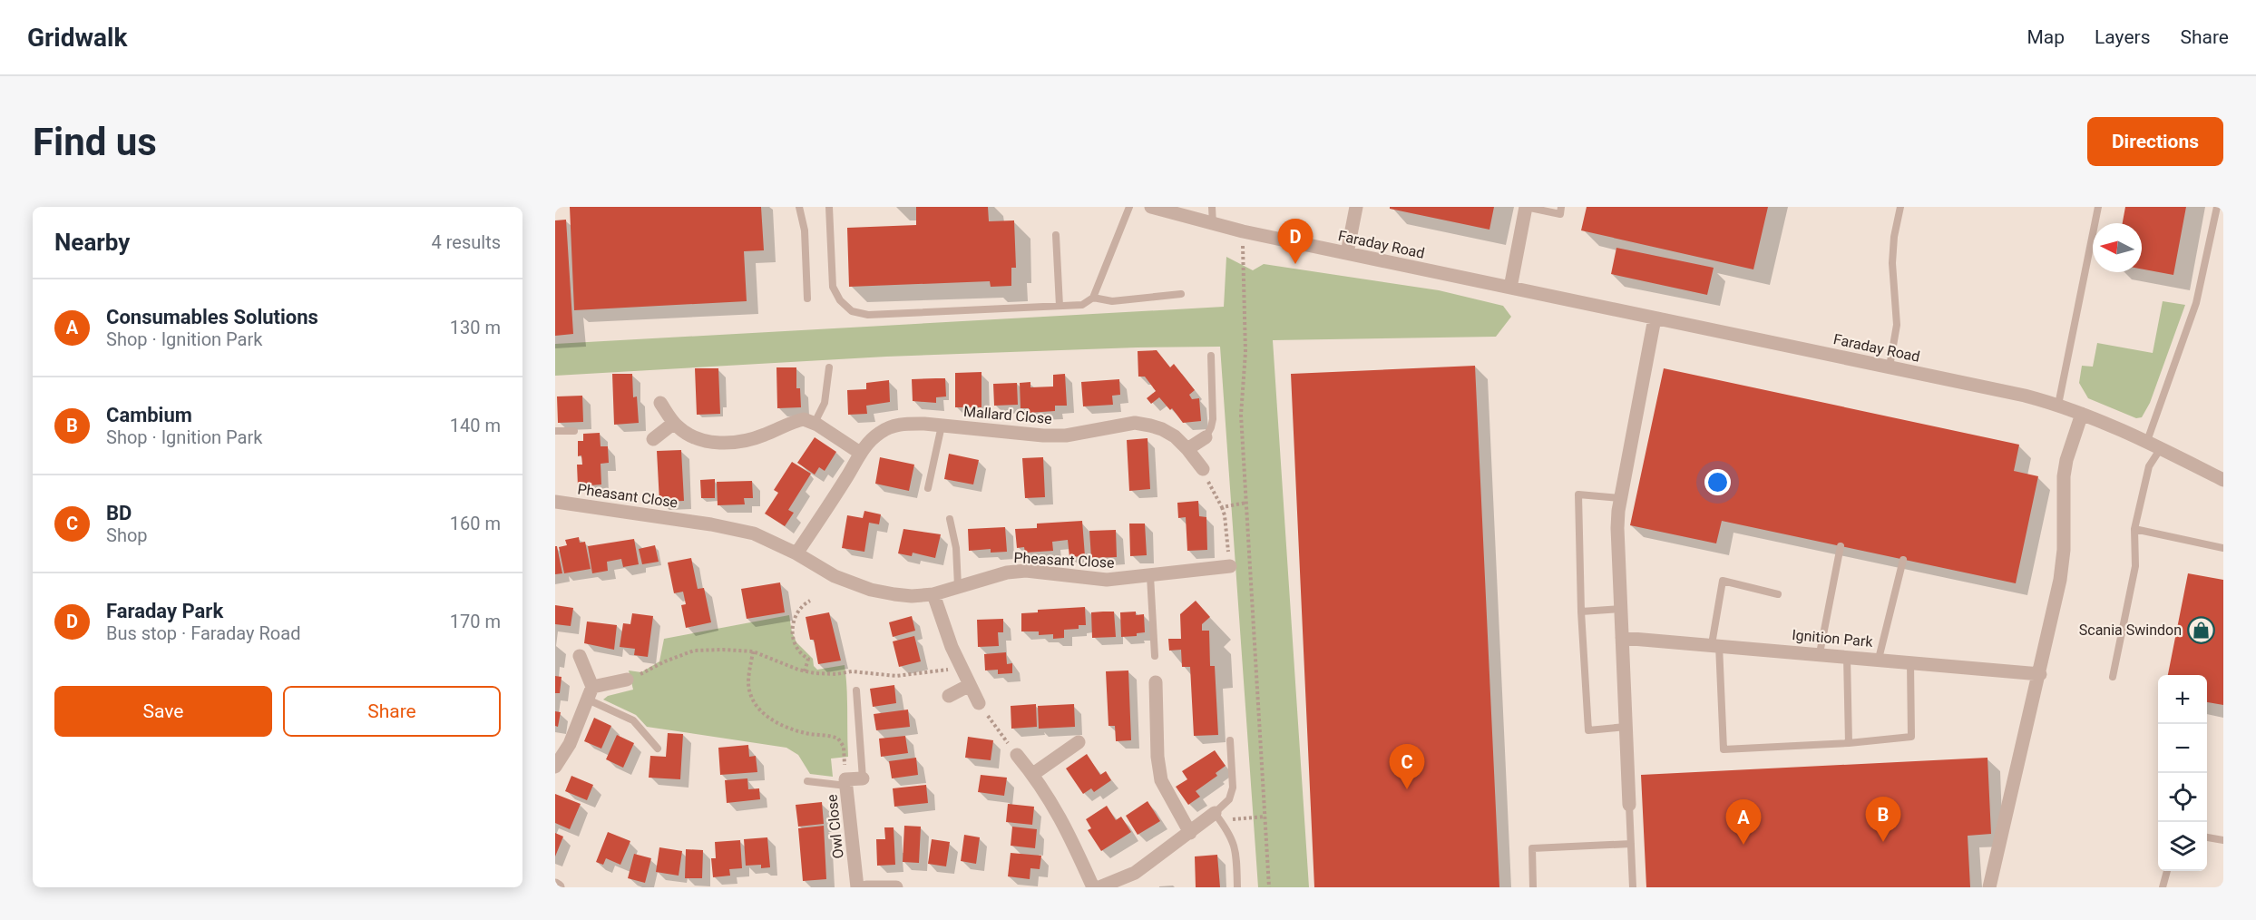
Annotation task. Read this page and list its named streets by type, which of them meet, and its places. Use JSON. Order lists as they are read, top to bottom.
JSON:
{
  "streets": {
    "street": [
      "Faraday Road",
      "Mallard Close",
      "Pheasant Close",
      "Ignition Park",
      "Owl Close"
    ]
  },
  "crossings": [
    ["Mallard Close", "Pheasant Close"]
  ],
  "places": {
    "shop": ["Scania Swindon"]
  },
  "north": "left",
  "page": {
    "header": "Gridwalk",
    "nav": ["Map", "Layers", "Share"],
    "buttons": [
      "Directions",
      ["Save", "Share"]
    ],
    "title": "Find us",
    "heading": ["Nearby", "4 results"],
    "pins": [
      "D",
      "C",
      "B",
      "A"
    ],
    "list": [
      {
        "mark": "A",
        "name": "Consumables Solutions",
        "note": "Shop · Ignition Park",
        "value": "130 m"
      },
      {
        "mark": "B",
        "name": "Cambium",
        "note": "Shop · Ignition Park",
        "value": "140 m"
      },
      {
        "mark": "C",
        "name": "BD",
        "note": "Shop",
        "value": "160 m"
      },
      {
        "mark": "D",
        "name": "Faraday Park",
        "note": "Bus stop · Faraday Road",
        "value": "170 m"
      }
    ],
    "map_buttons": ["+", "−"]
  }
}
